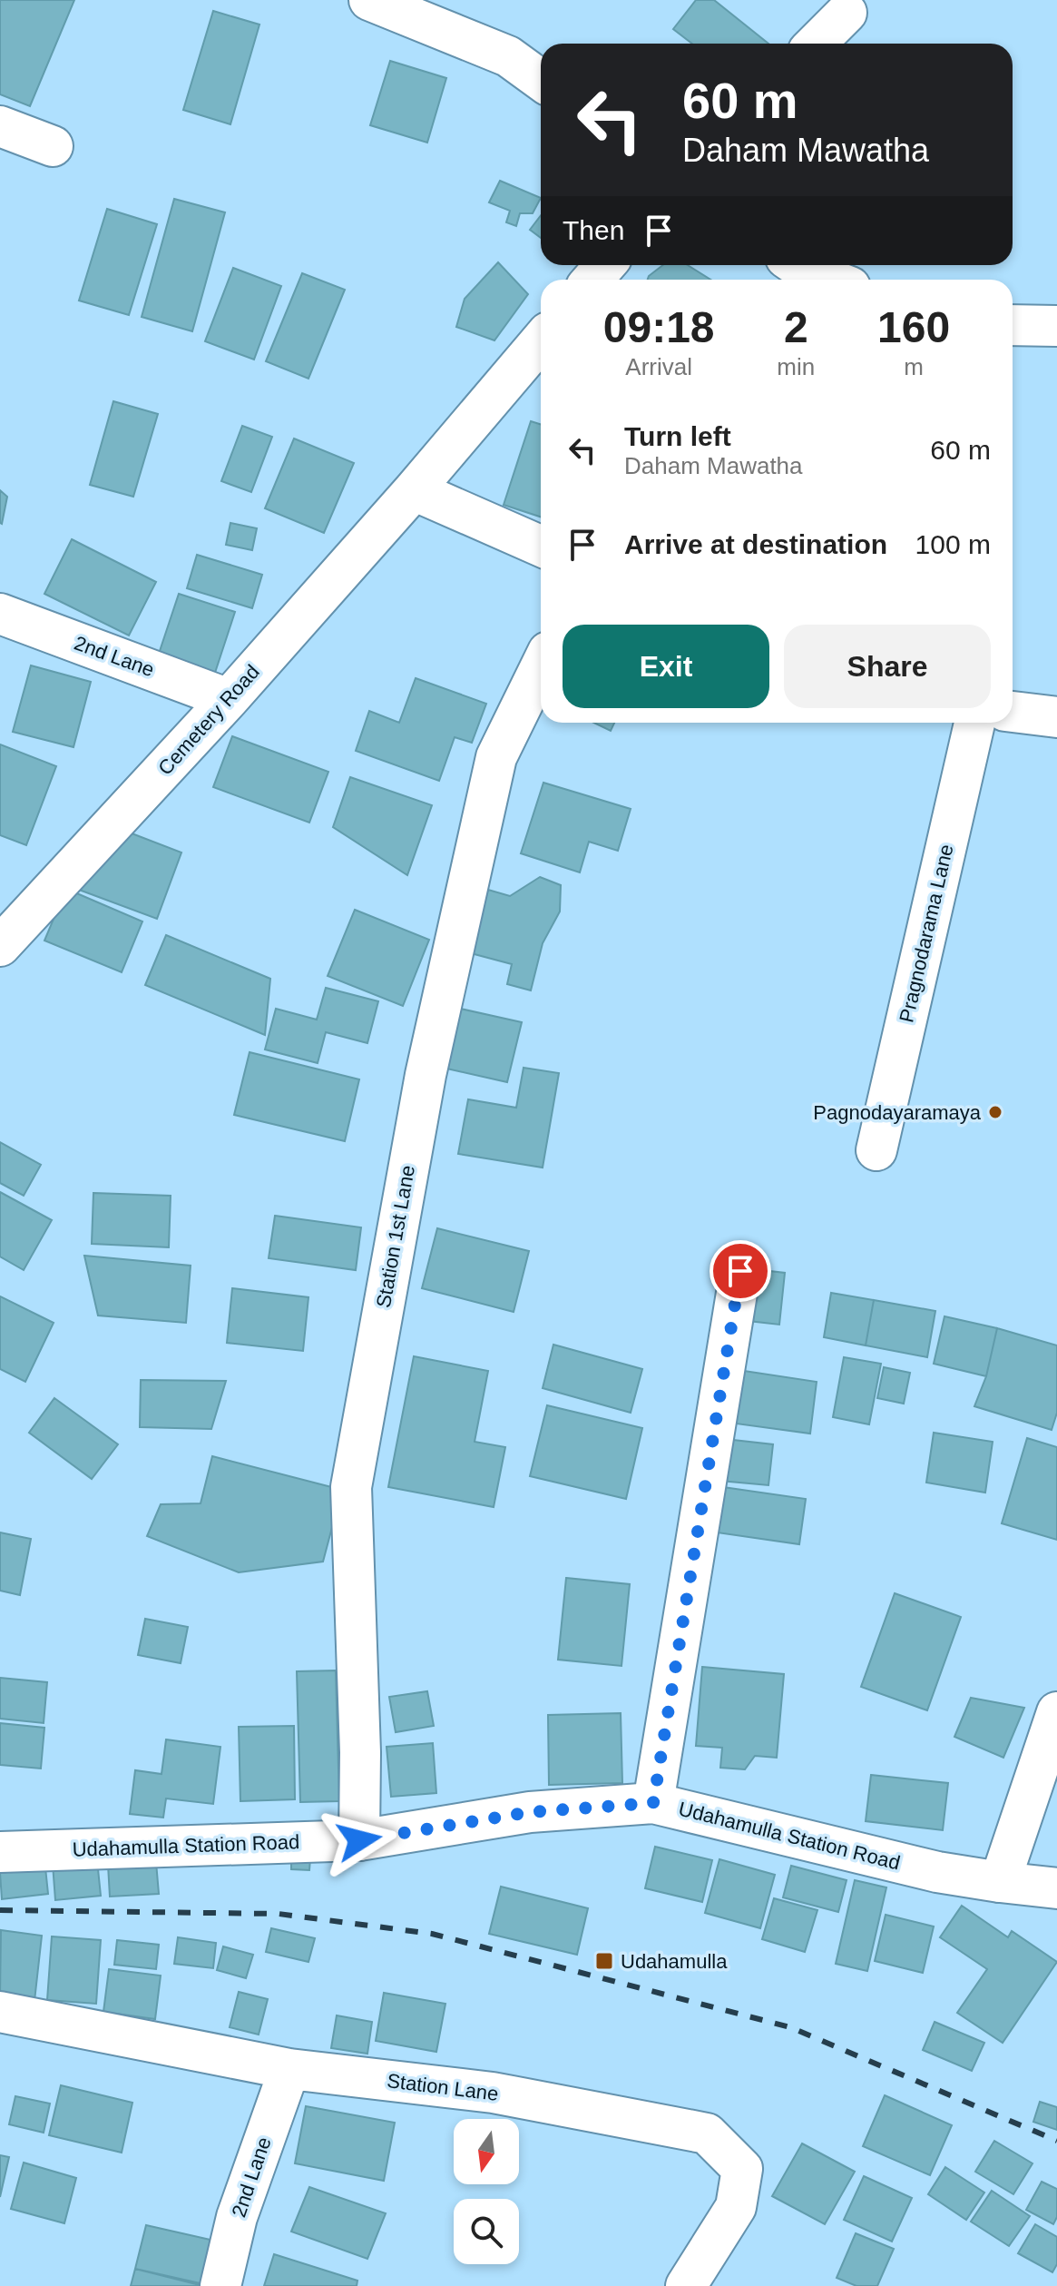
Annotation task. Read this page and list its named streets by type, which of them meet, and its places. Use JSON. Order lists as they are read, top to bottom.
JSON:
{
  "streets": {
    "street": [
      "2nd Lane",
      "Cemetery Road",
      "Pragnodarama Lane",
      "Station 1st Lane",
      "Udahamulla Station Road",
      "Station Lane"
    ]
  },
  "crossings": [
    ["2nd Lane", "Cemetery Road"],
    ["2nd Lane", "Station Lane"],
    ["Station 1st Lane", "Udahamulla Station Road"]
  ],
  "places": {
    "other": ["Pagnodayaramaya"],
    "transit": ["Udahamulla"]
  },
  "north": "bottom",
  "page": {
    "turn": ["60 m", "Daham Mawatha"],
    "then": "Then",
    "eta": [
      "09:18",
      "Arrival",
      "2",
      "min",
      "160",
      "m"
    ],
    "list": [
      {
        "name": "Turn left",
        "note": "Daham Mawatha",
        "value": "60 m"
      },
      {
        "name": "Arrive at destination",
        "value": "100 m"
      }
    ],
    "buttons": ["Exit", "Share"]
  }
}
